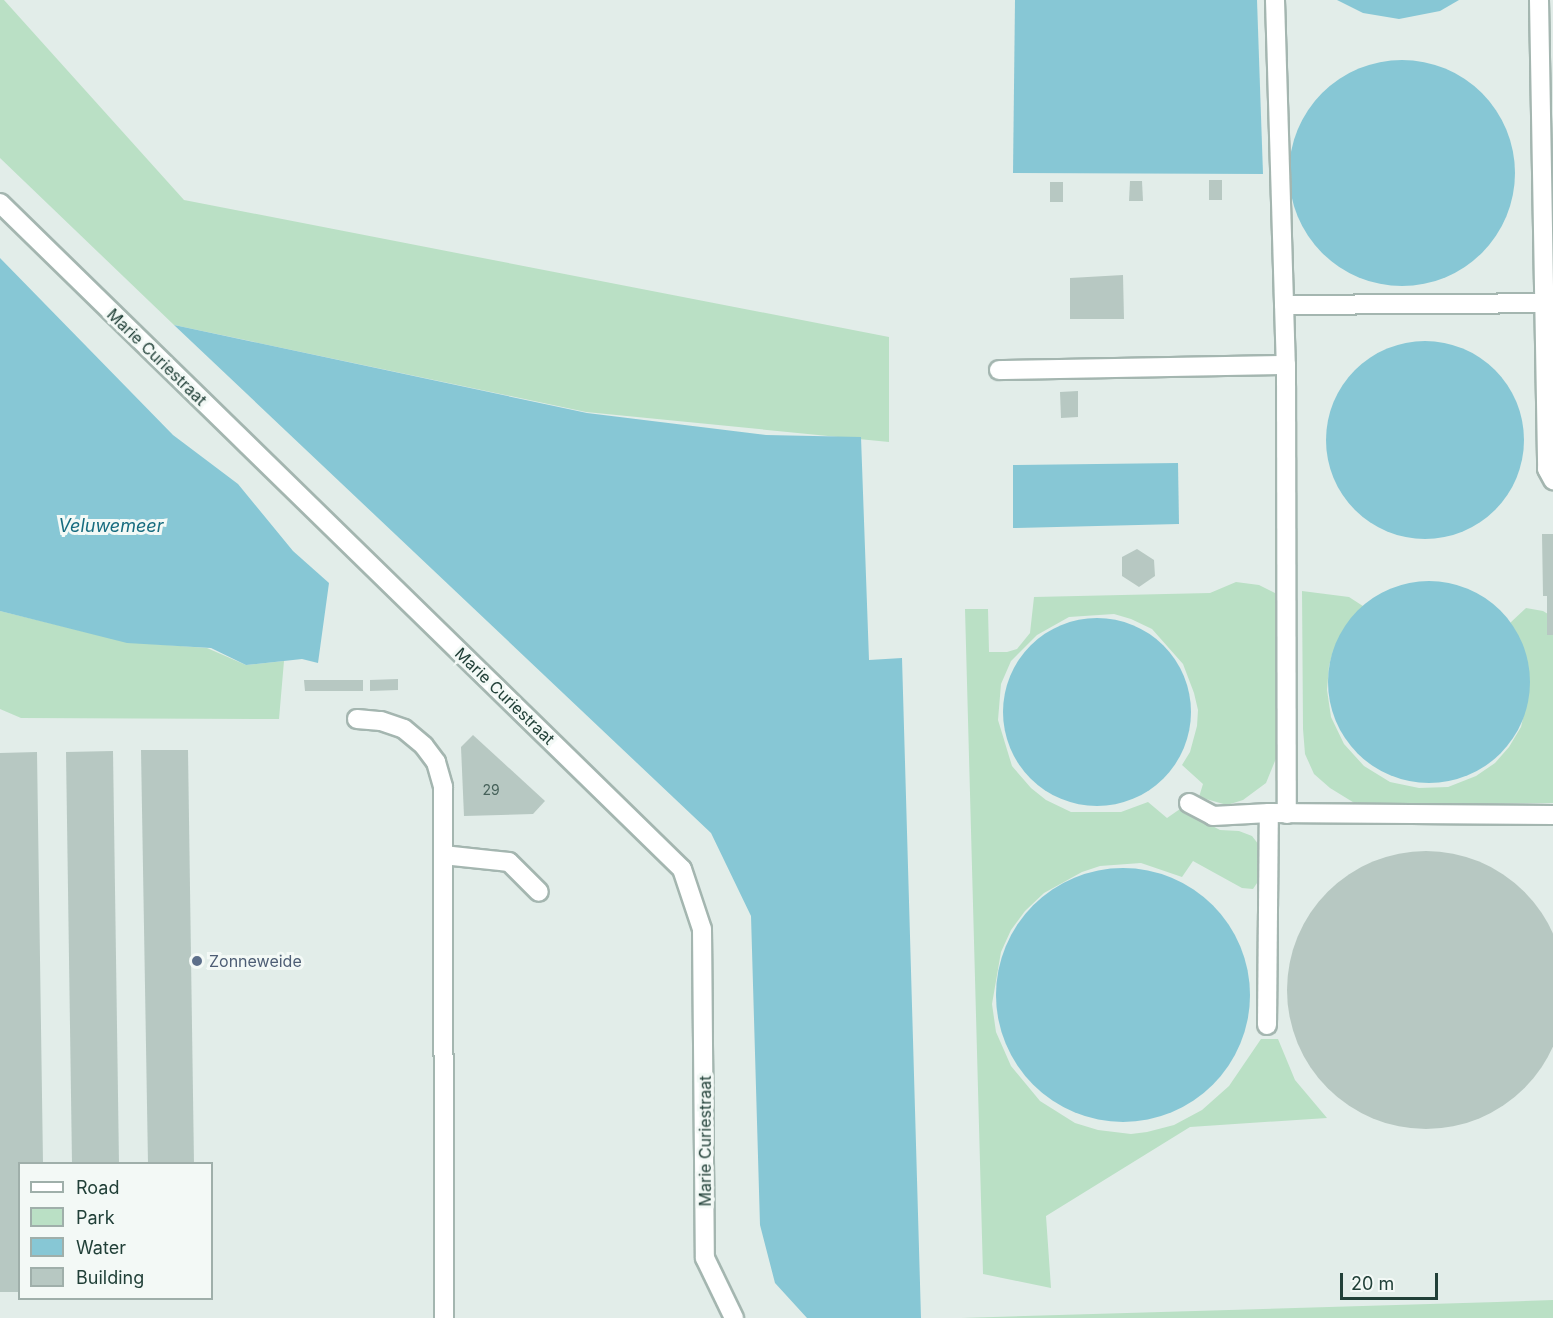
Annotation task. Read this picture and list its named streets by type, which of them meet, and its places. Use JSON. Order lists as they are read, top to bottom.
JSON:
{
  "streets": {
    "street": ["Marie Curiestraat"]
  },
  "water": ["Veluwemeer"],
  "places": ["Zonneweide"],
  "house_numbers": ["29"],
  "legend": [
    "Road",
    "Park",
    "Water",
    "Building"
  ],
  "scale_bar": "20 m"
}
